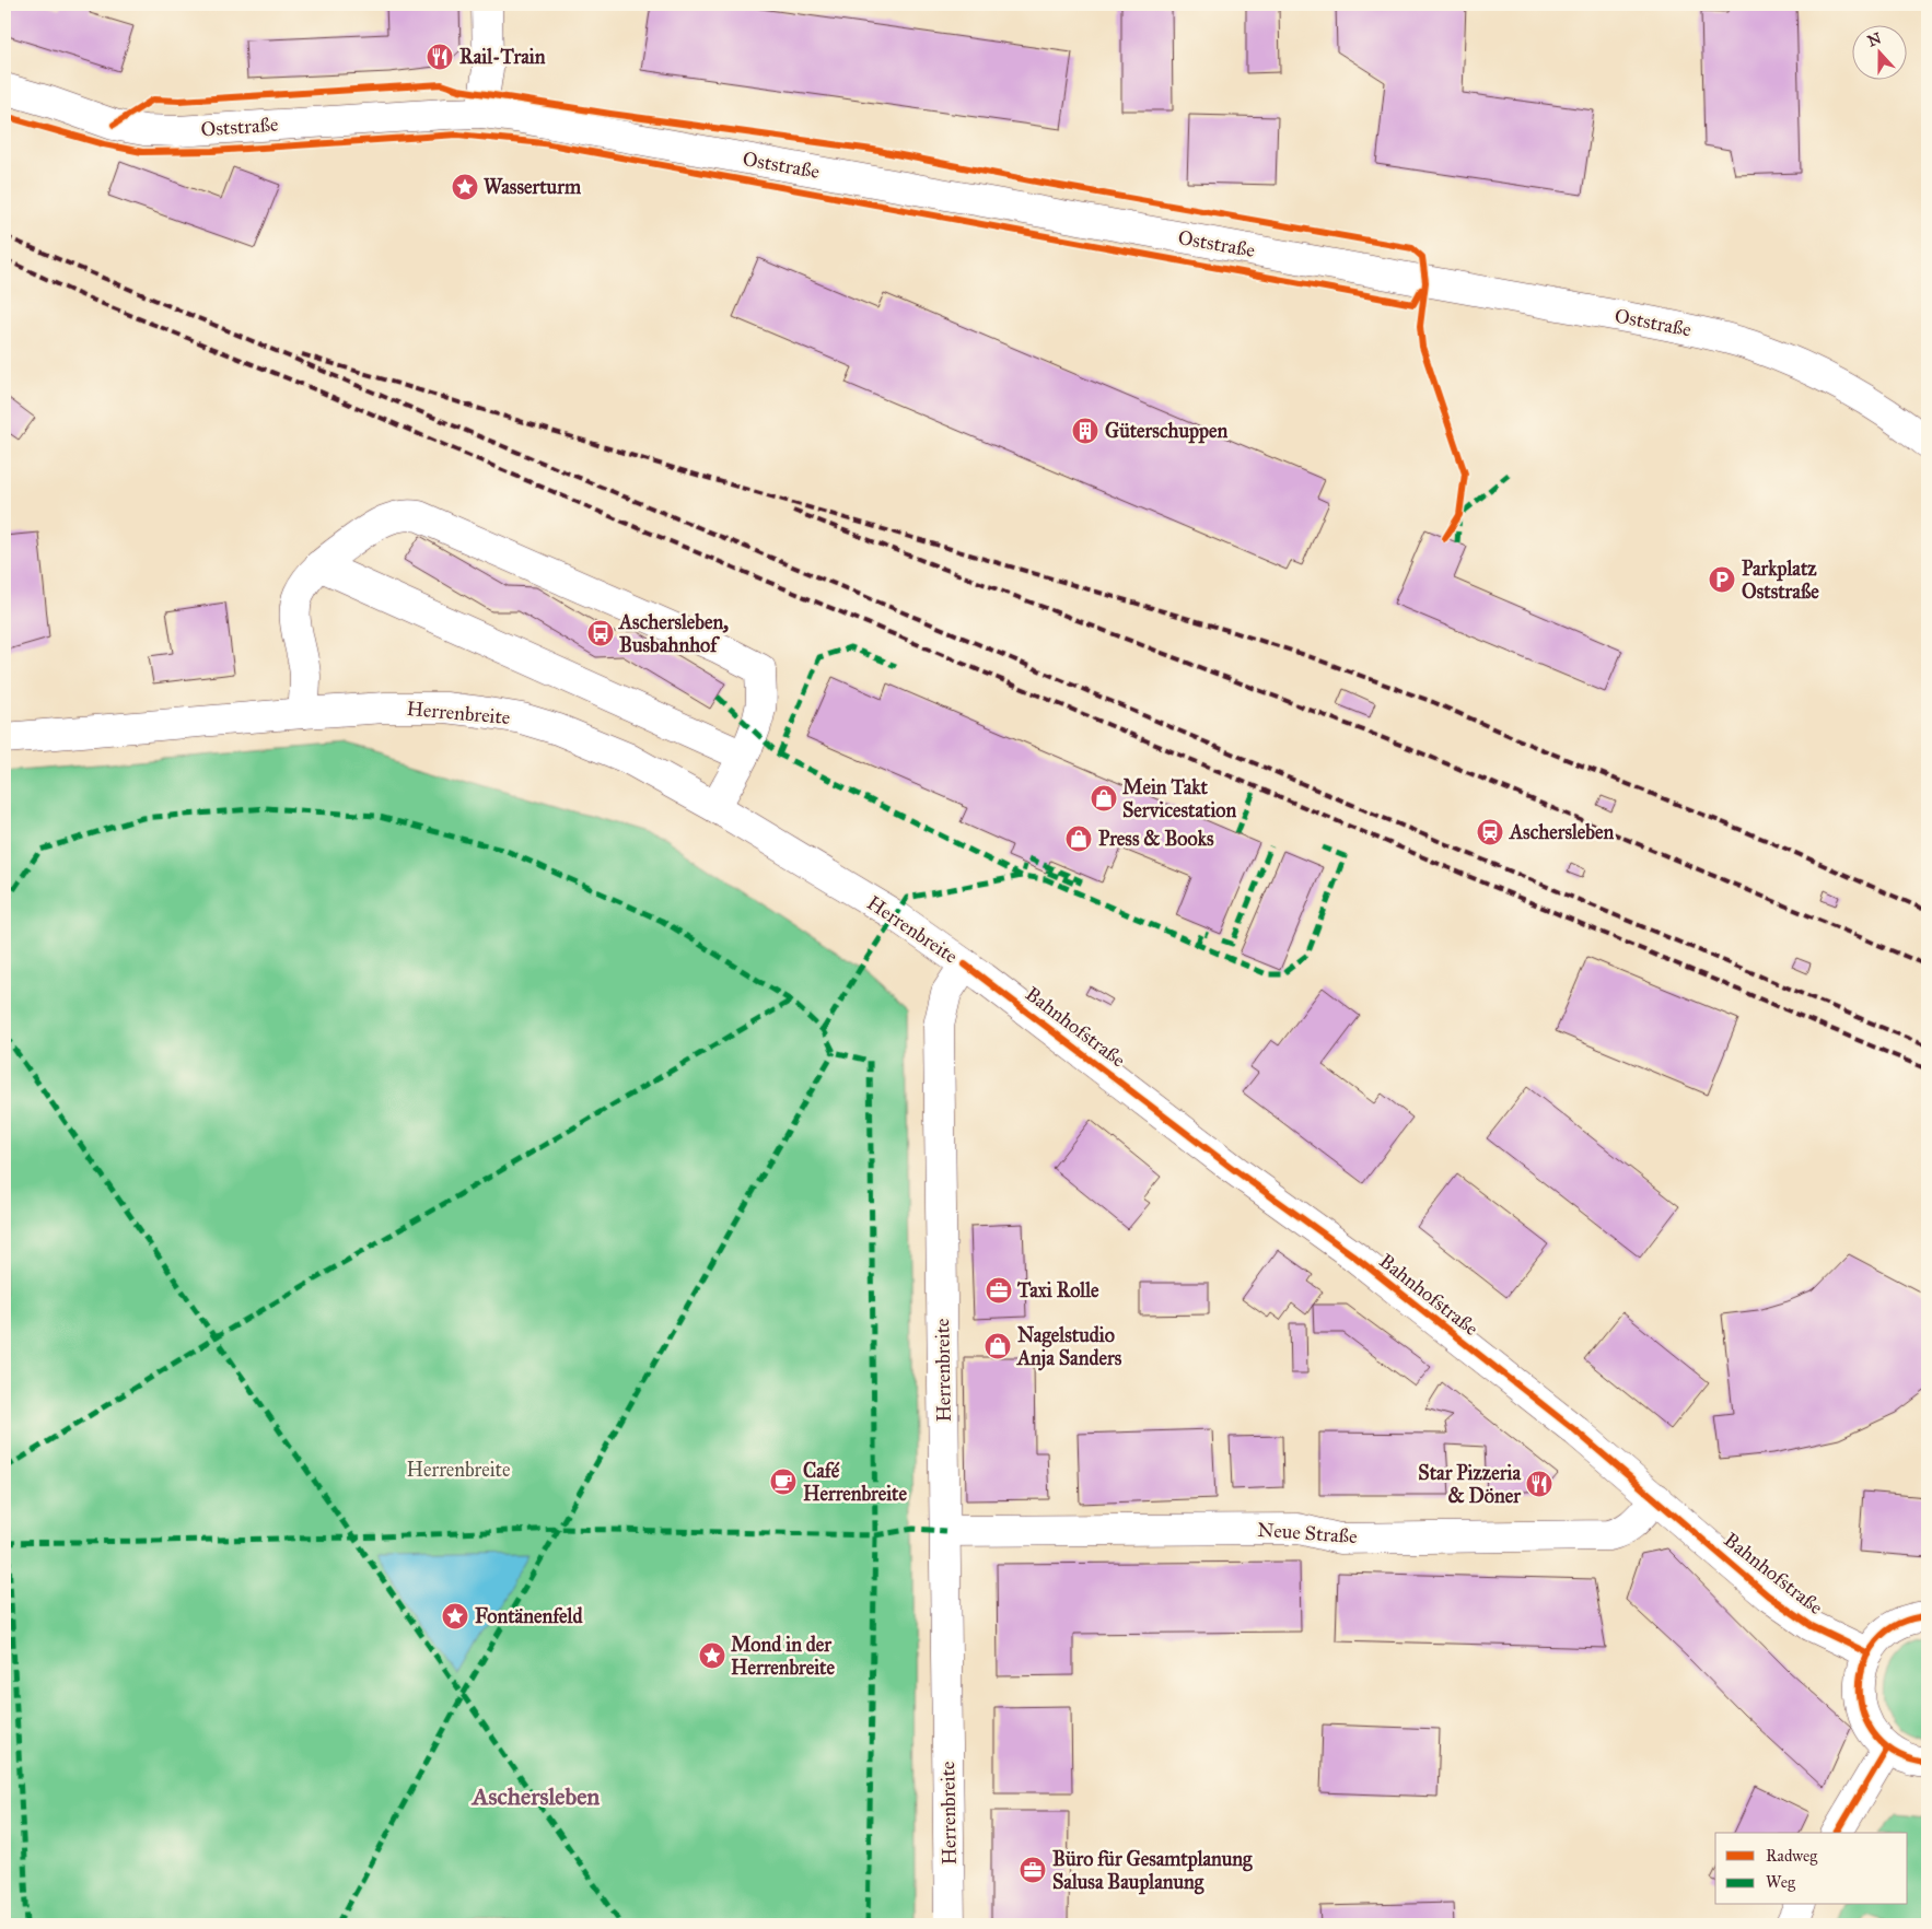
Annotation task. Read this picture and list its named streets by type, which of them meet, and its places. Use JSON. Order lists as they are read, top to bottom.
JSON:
{
  "streets": {
    "street": [
      "Oststraße",
      "Herrenbreite",
      "Bahnhofstraße",
      "Neue Straße"
    ]
  },
  "crossings": [
    ["Herrenbreite", "Bahnhofstraße"],
    ["Herrenbreite", "Neue Straße"],
    ["Bahnhofstraße", "Neue Straße"]
  ],
  "districts": ["Aschersleben"],
  "parks": ["Herrenbreite"],
  "places": {
    "restaurant": ["Rail-Train", "Star Pizzeria & Döner"],
    "place": ["Wasserturm", "Fontänenfeld", "Mond in der Herrenbreite"],
    "building": ["Güterschuppen"],
    "parking": ["Parkplatz Oststraße"],
    "bus stop": ["Aschersleben, Busbahnhof"],
    "shop": ["Mein Takt Servicestation", "Press & Books", "Nagelstudio Anja Sanders"],
    "station": ["Aschersleben"],
    "office": ["Taxi Rolle", "Büro für Gesamtplanung Salusa Bauplanung"],
    "cafe": ["Café Herrenbreite"]
  },
  "legend": ["Radweg", "Weg"],
  "north": "top"
}
